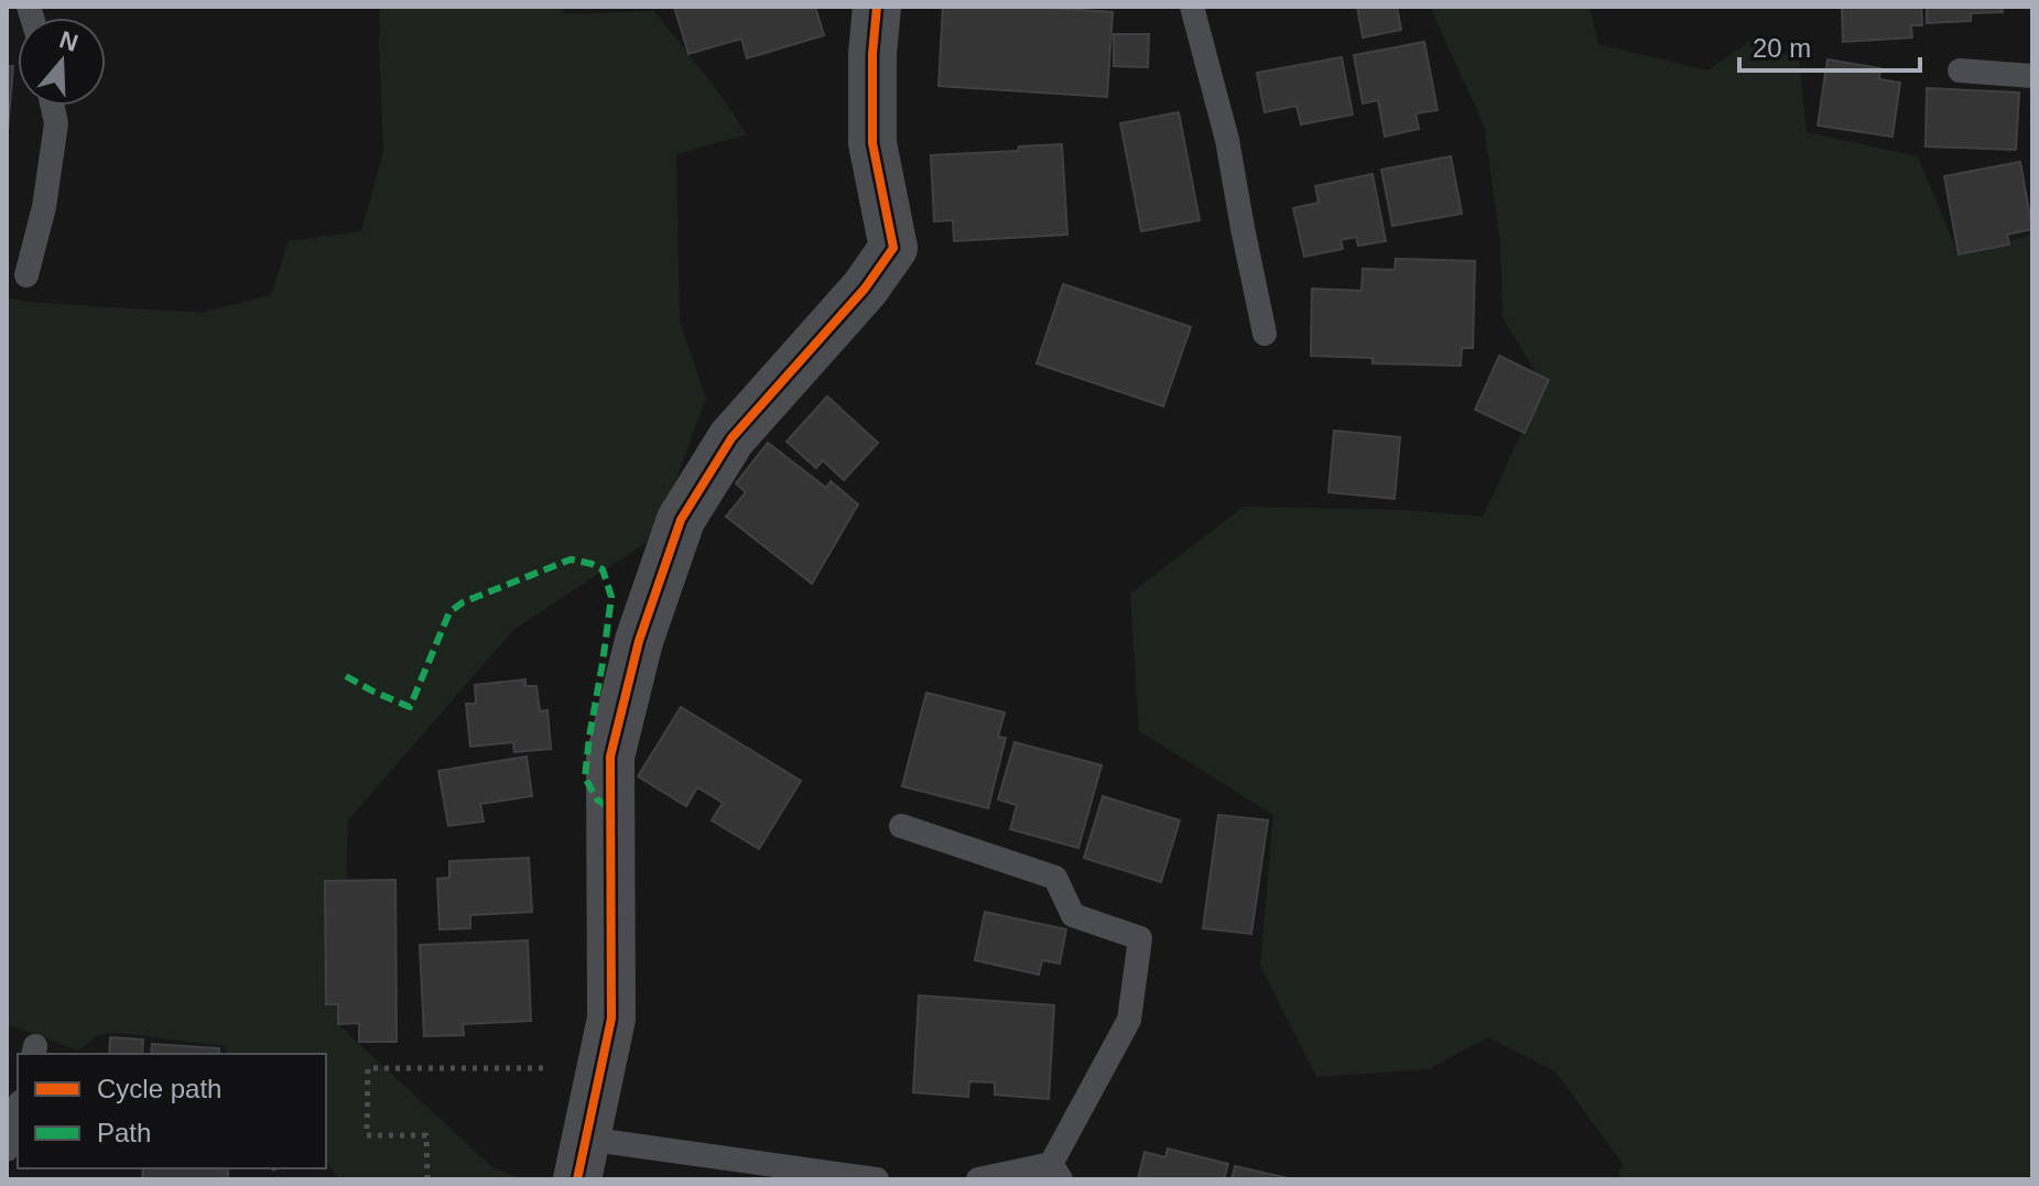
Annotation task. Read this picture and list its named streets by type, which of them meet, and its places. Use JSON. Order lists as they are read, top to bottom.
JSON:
{
  "legend": ["Cycle path", "Path"],
  "scale_bar": "20 m",
  "north": "top"
}
